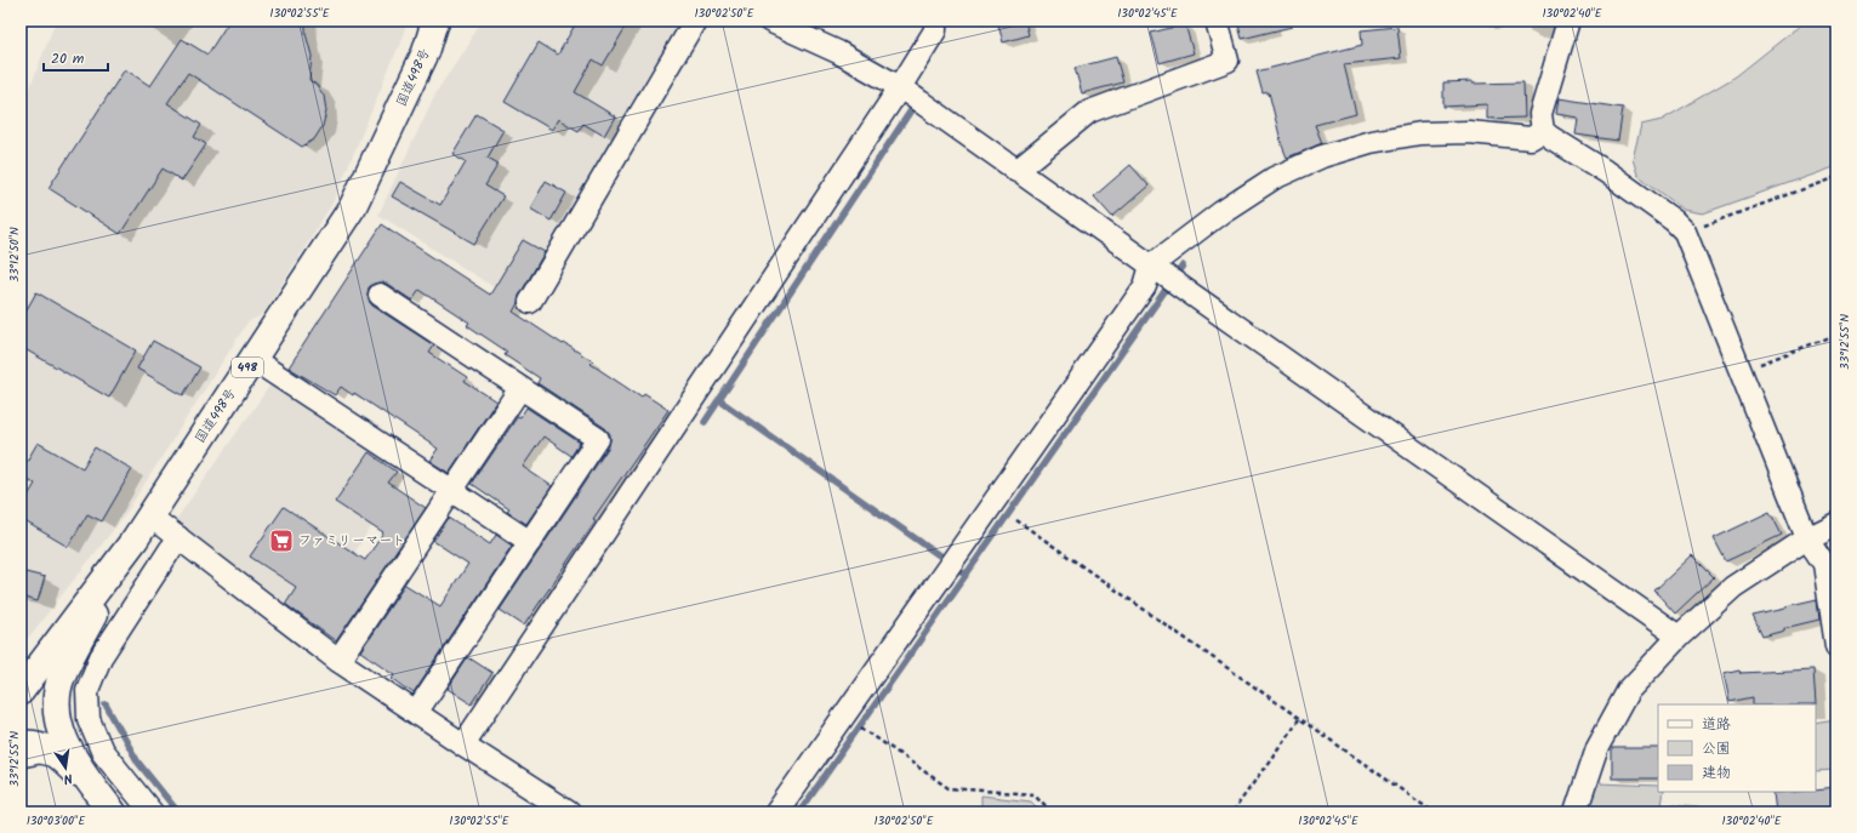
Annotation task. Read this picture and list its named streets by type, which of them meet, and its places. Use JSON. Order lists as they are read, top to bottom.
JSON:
{
  "streets": {
    "highway": ["国道498号", "498"]
  },
  "places": {
    "supermarket": ["ファミリーマート"]
  },
  "legend": ["道路", "公園", "建物"],
  "scale_bar": "20 m",
  "north": "bottom",
  "coordinates": [
    "130°02'55\"E",
    "130°02'50\"E",
    "130°02'45\"E",
    "130°02'40\"E",
    "33°12'50\"N",
    "33°12'55\"N",
    "130°03'00\"E"
  ]
}
